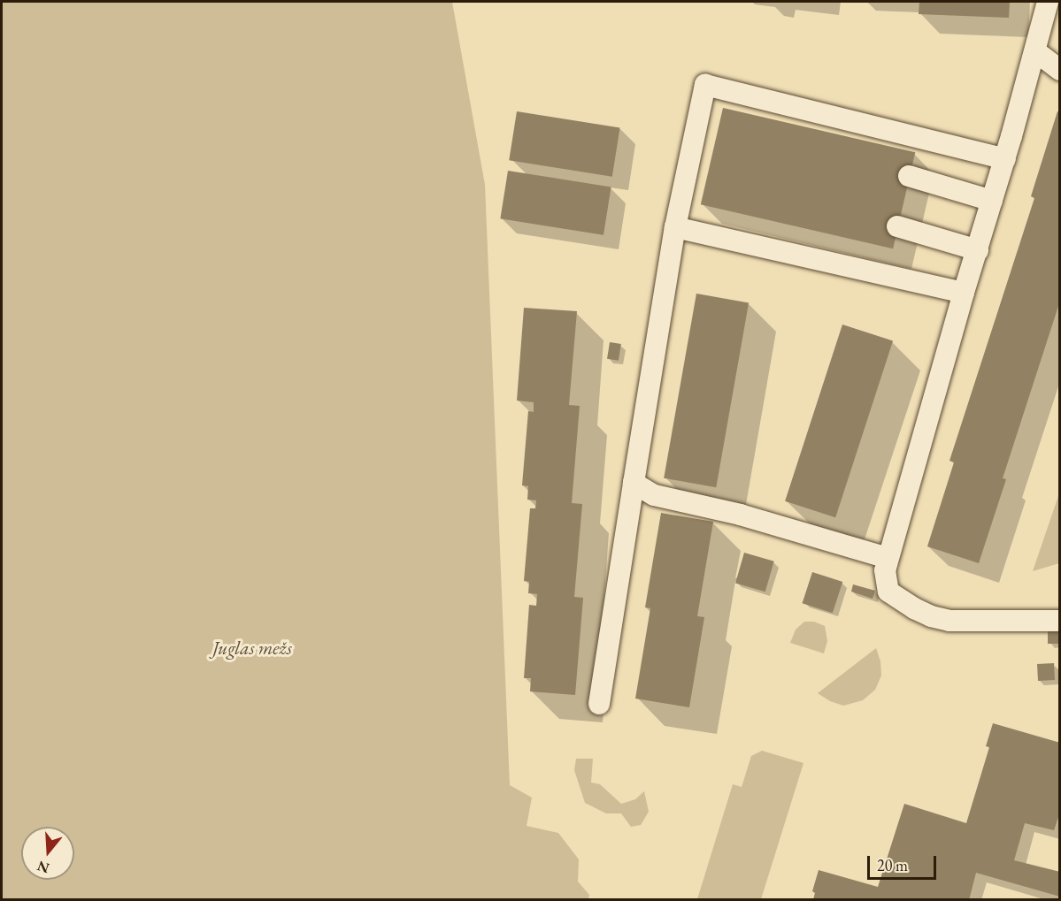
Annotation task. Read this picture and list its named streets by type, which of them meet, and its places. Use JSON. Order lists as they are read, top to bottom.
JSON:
{
  "parks": ["Juglas mežs"],
  "scale_bar": "20 m",
  "north": "bottom"
}
